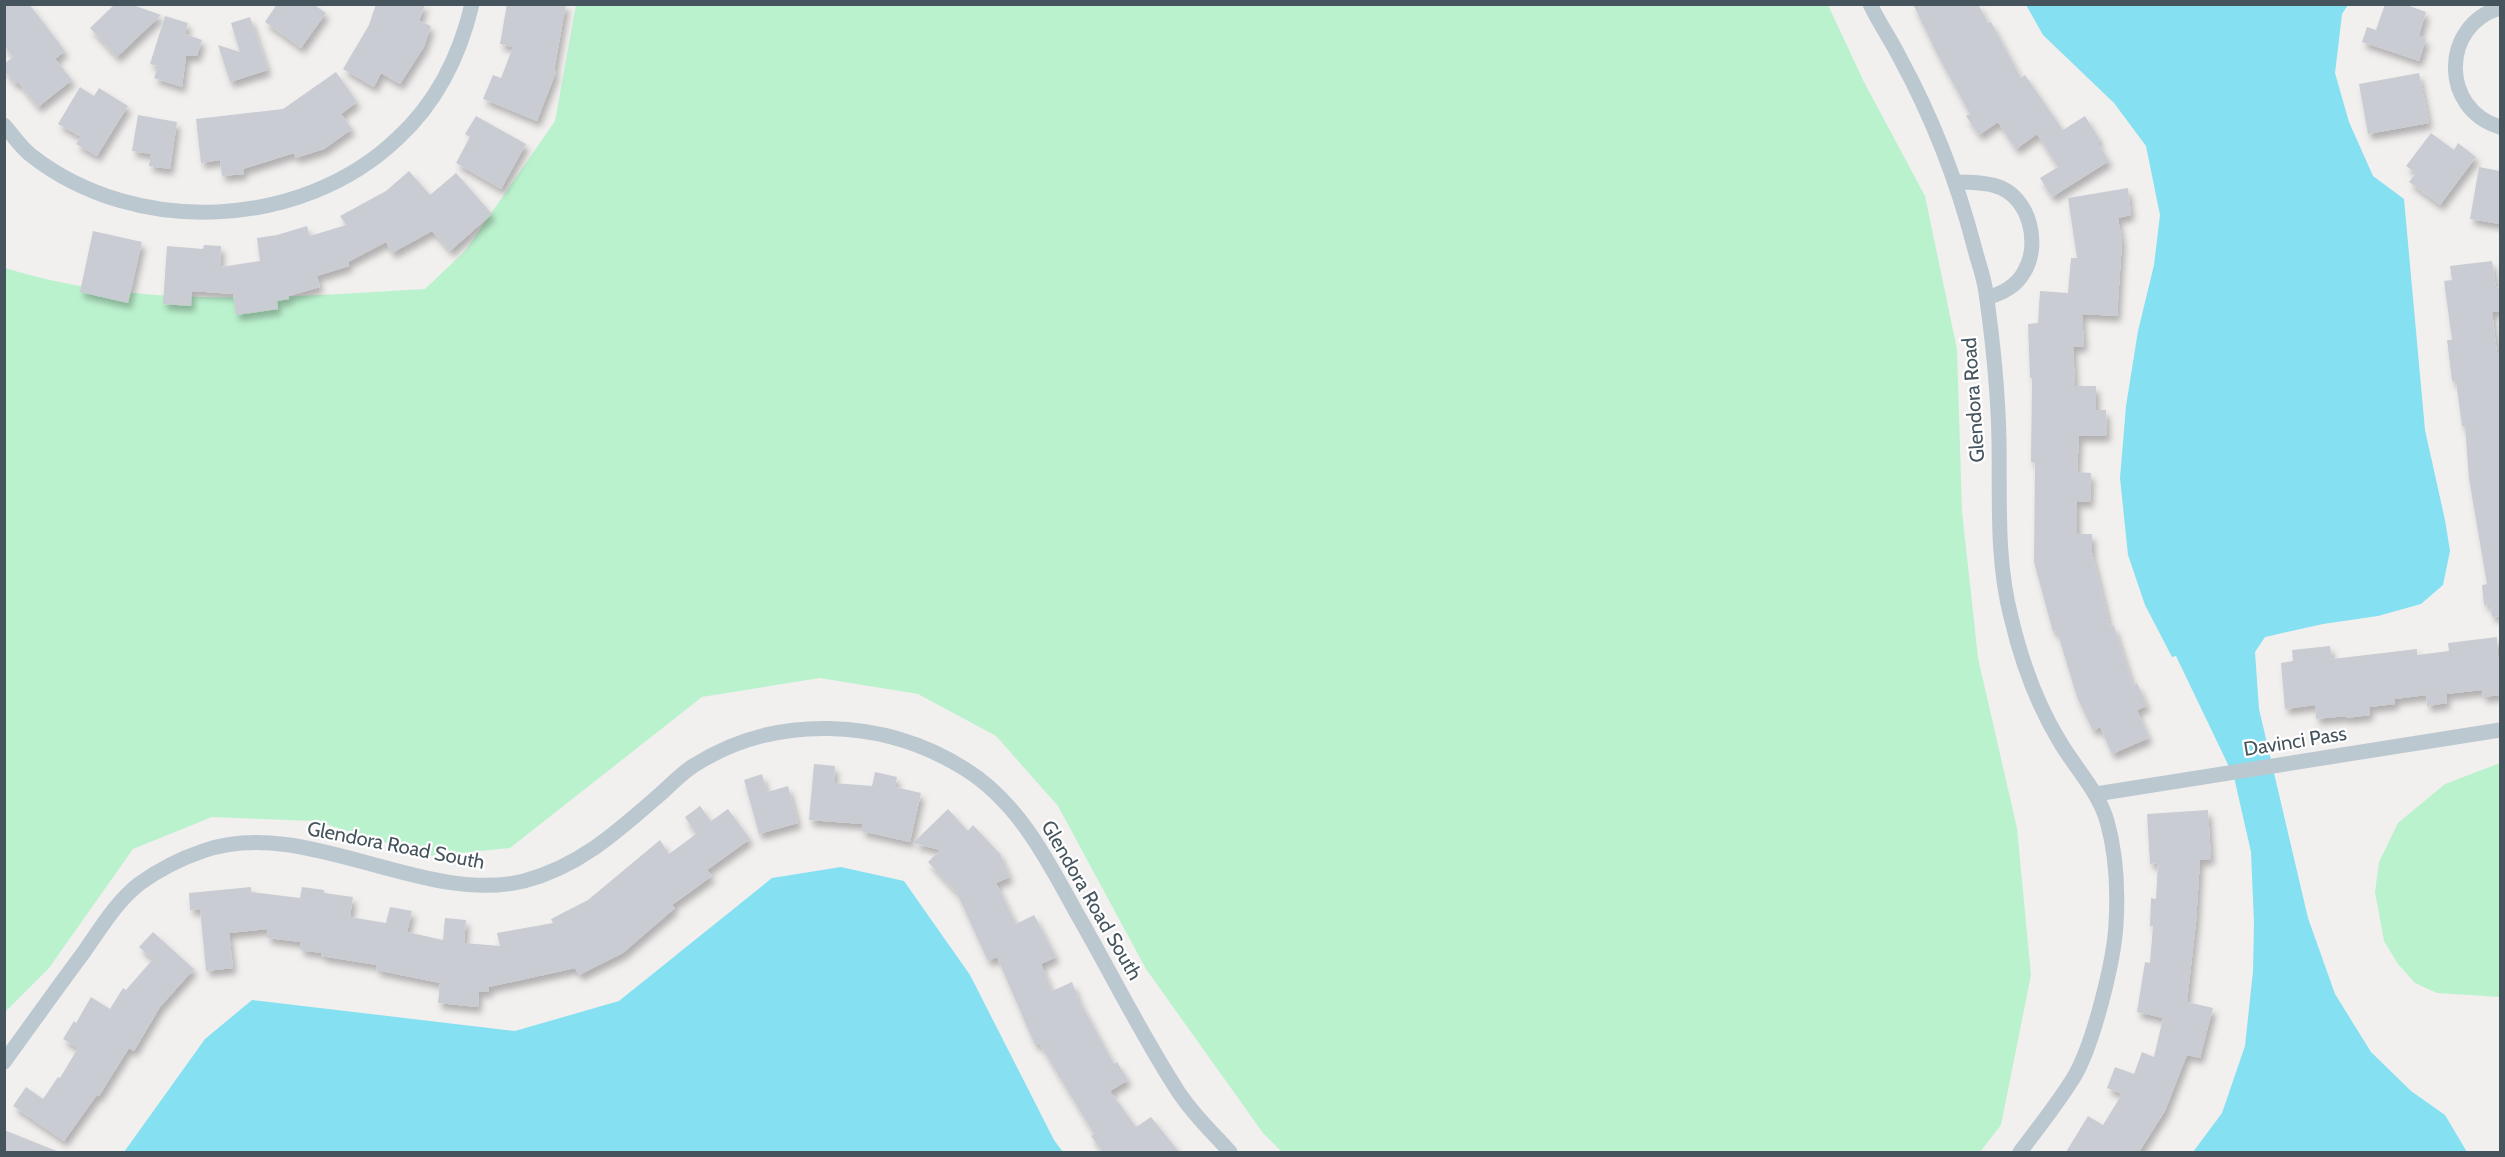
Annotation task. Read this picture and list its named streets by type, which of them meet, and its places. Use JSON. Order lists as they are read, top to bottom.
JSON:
{
  "streets": {
    "street": ["Glendora Road", "Davinci Pass", "Glendora Road South"]
  },
  "crossings": [
    ["Glendora Road", "Davinci Pass"]
  ]
}
